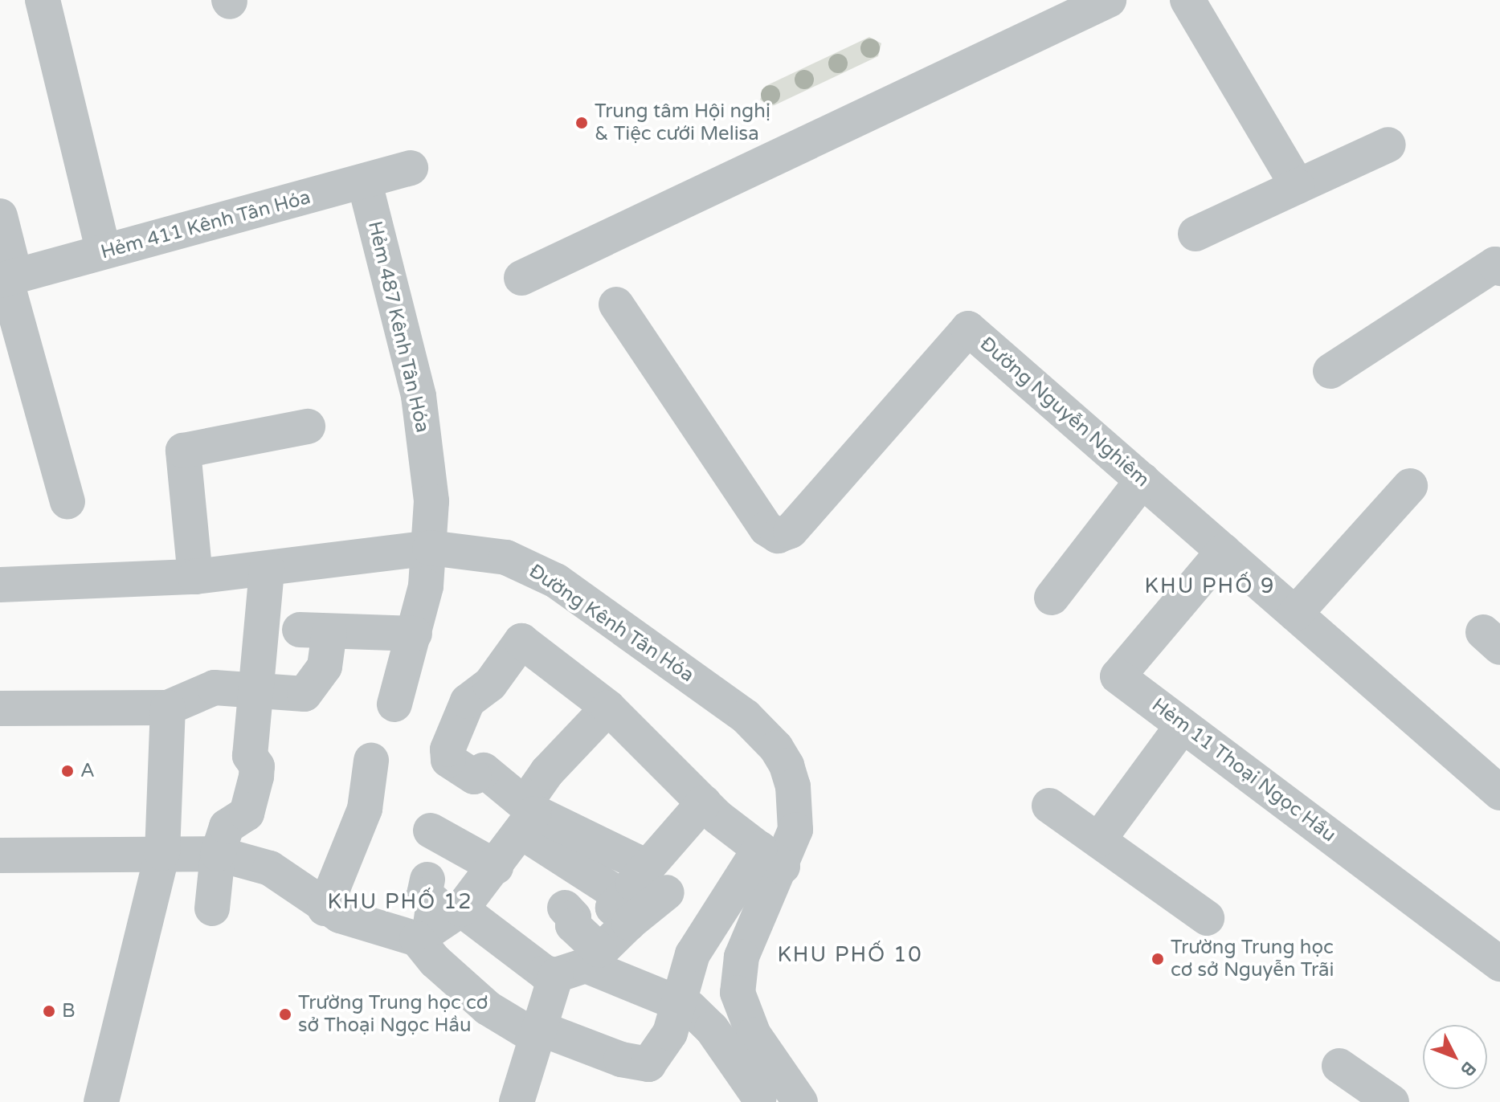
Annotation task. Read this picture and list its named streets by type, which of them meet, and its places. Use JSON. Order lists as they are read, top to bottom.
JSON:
{
  "streets": {
    "street": [
      "Hẻm 411 Kênh Tân Hóa",
      "Hẻm 487 Kênh Tân Hóa",
      "Đường Nguyễn Nghiêm",
      "Đường Kênh Tân Hóa",
      "Hẻm 11 Thoại Ngọc Hầu"
    ]
  },
  "crossings": [
    ["Hẻm 411 Kênh Tân Hóa", "Hẻm 487 Kênh Tân Hóa"],
    ["Hẻm 487 Kênh Tân Hóa", "Đường Kênh Tân Hóa"],
    ["Đường Nguyễn Nghiêm", "Hẻm 11 Thoại Ngọc Hầu"]
  ],
  "districts": ["KHU PHỐ 9", "KHU PHỐ 12", "KHU PHỐ 10"],
  "places": [
    "Trung tâm Hội nghị & Tiệc cưới Melisa",
    "A",
    "Trường Trung học cơ sở Nguyễn Trãi",
    "B",
    "Trường Trung học cơ sở Thoại Ngọc Hầu"
  ],
  "north": "bottom right"
}
